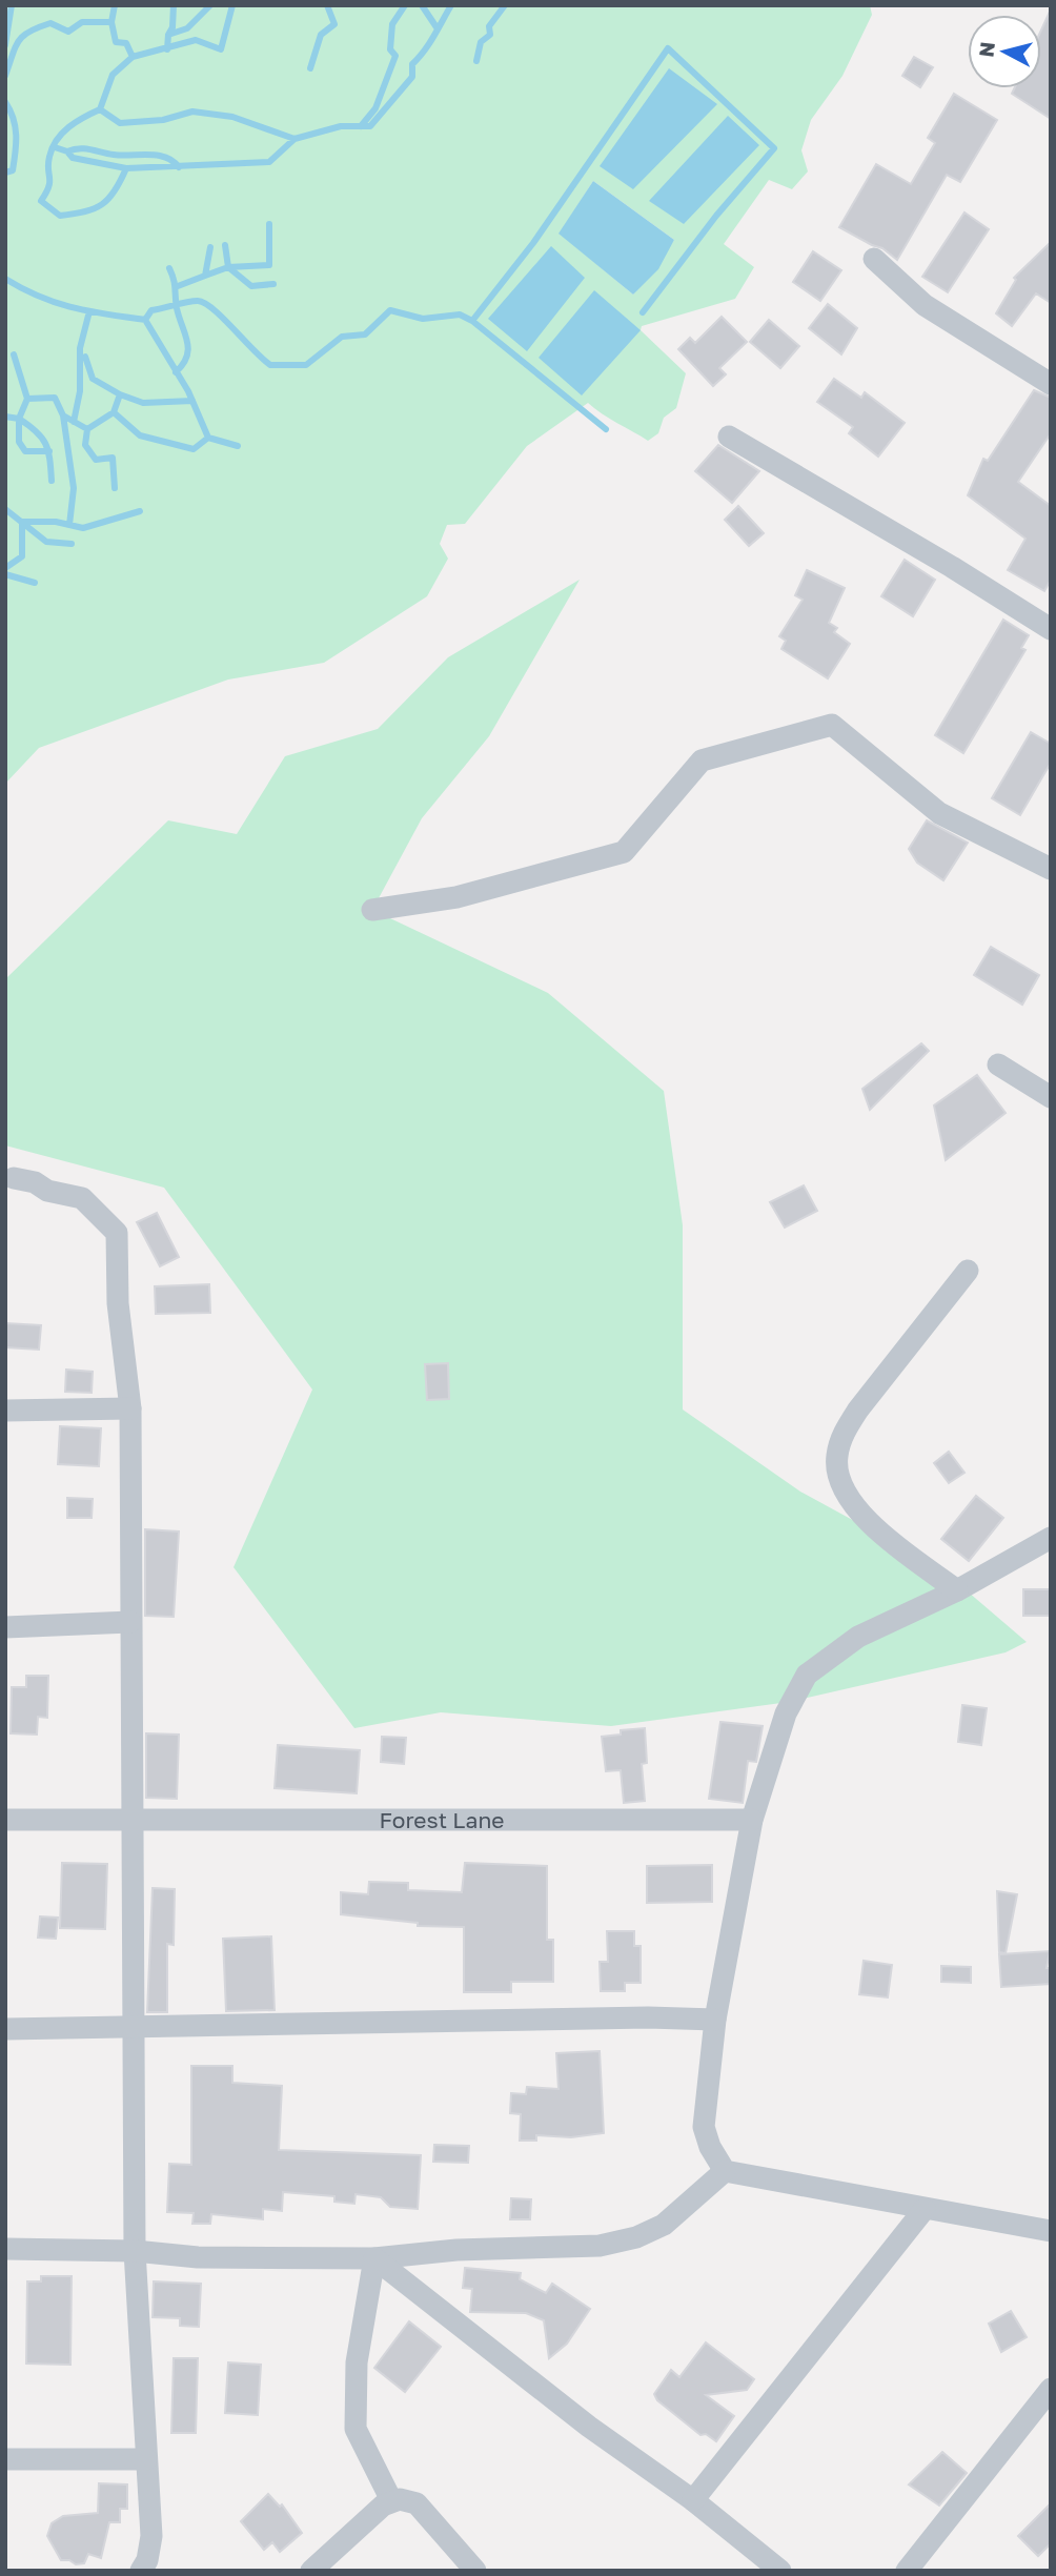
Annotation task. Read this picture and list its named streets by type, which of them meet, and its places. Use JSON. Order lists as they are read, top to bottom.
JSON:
{
  "streets": {
    "street": ["Forest Lane"]
  },
  "north": "left"
}
